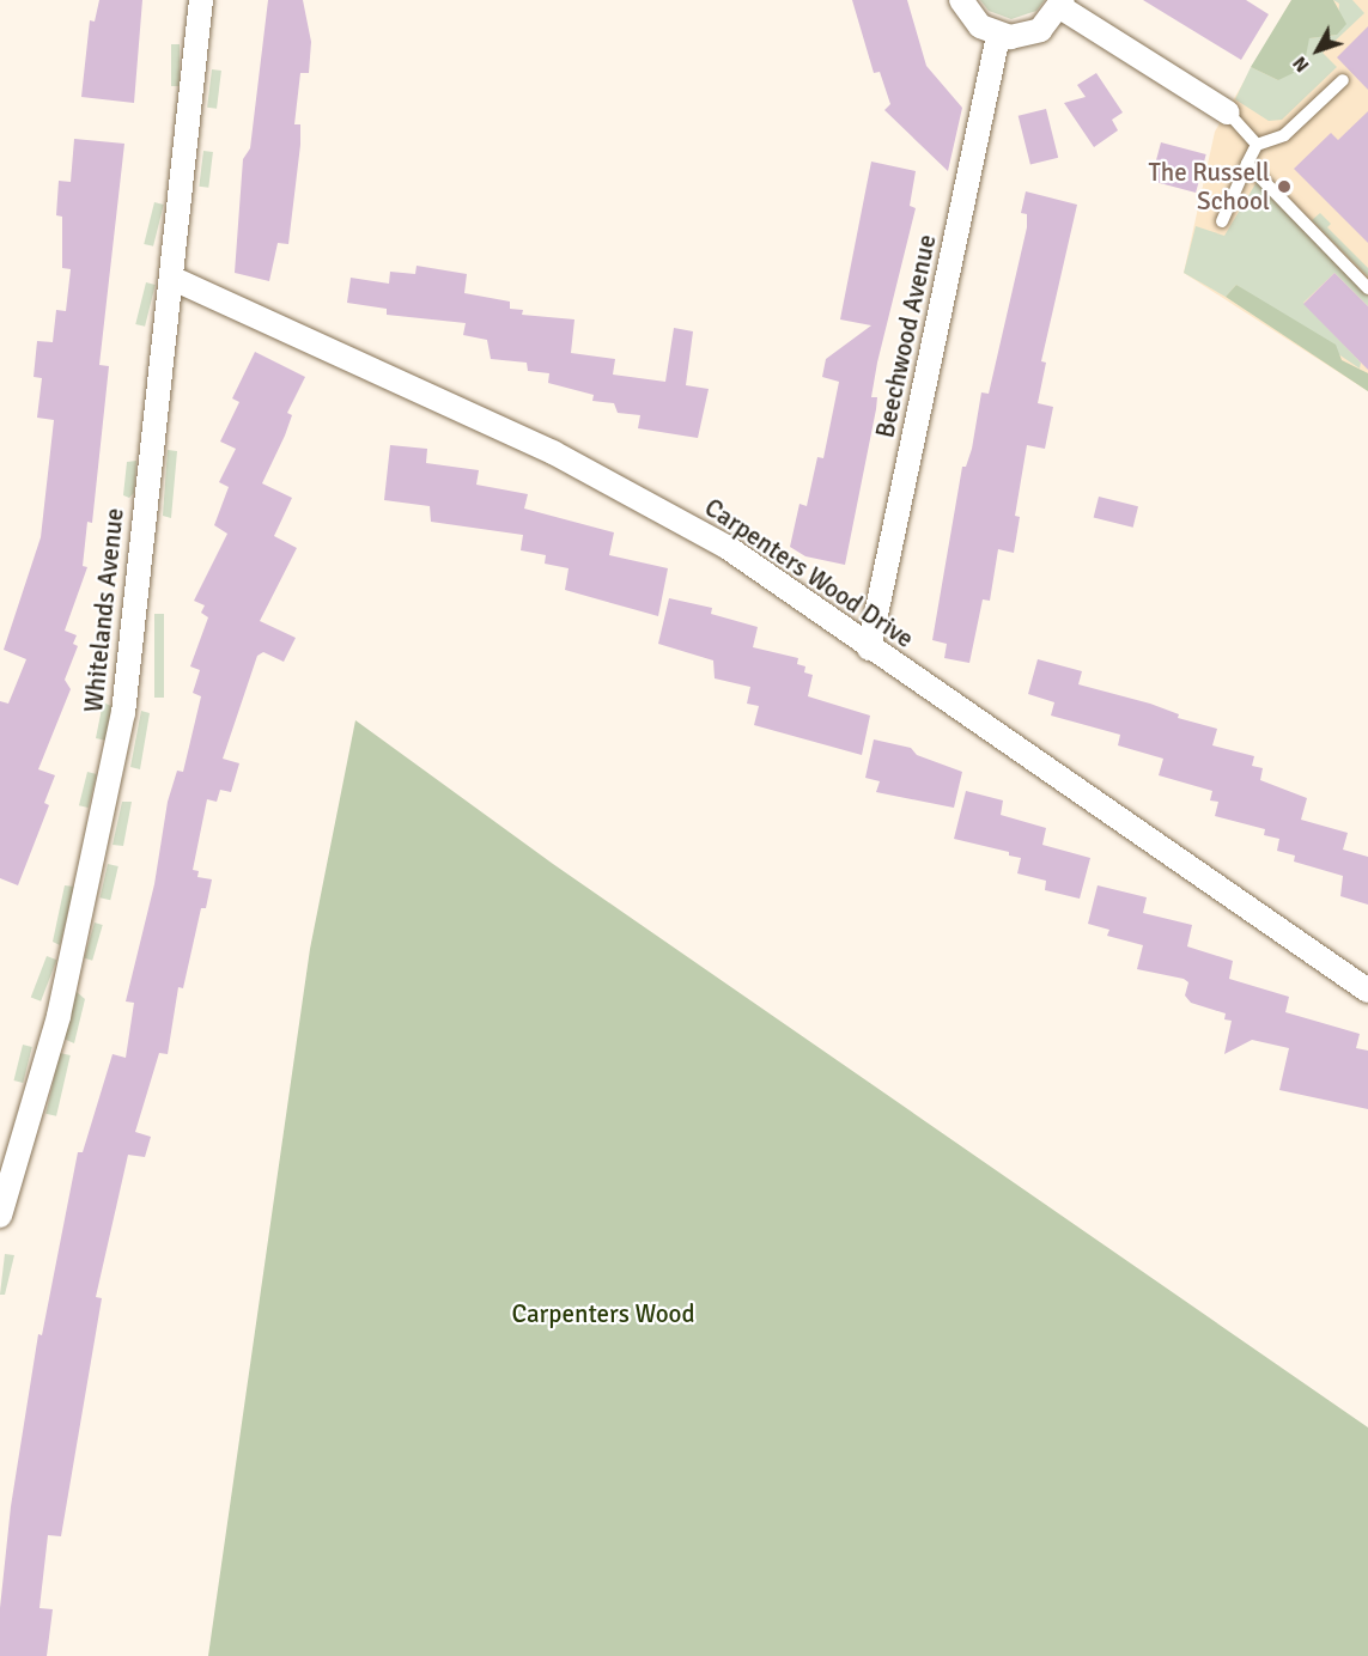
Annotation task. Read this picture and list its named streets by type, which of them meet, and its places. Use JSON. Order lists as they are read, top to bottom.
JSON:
{
  "streets": {
    "street": ["Beechwood Avenue", "Carpenters Wood Drive", "Whitelands Avenue"]
  },
  "crossings": [
    ["Beechwood Avenue", "Carpenters Wood Drive"],
    ["Carpenters Wood Drive", "Whitelands Avenue"]
  ],
  "parks": ["Carpenters Wood"],
  "places": ["The Russell School"],
  "north": "bottom left"
}
